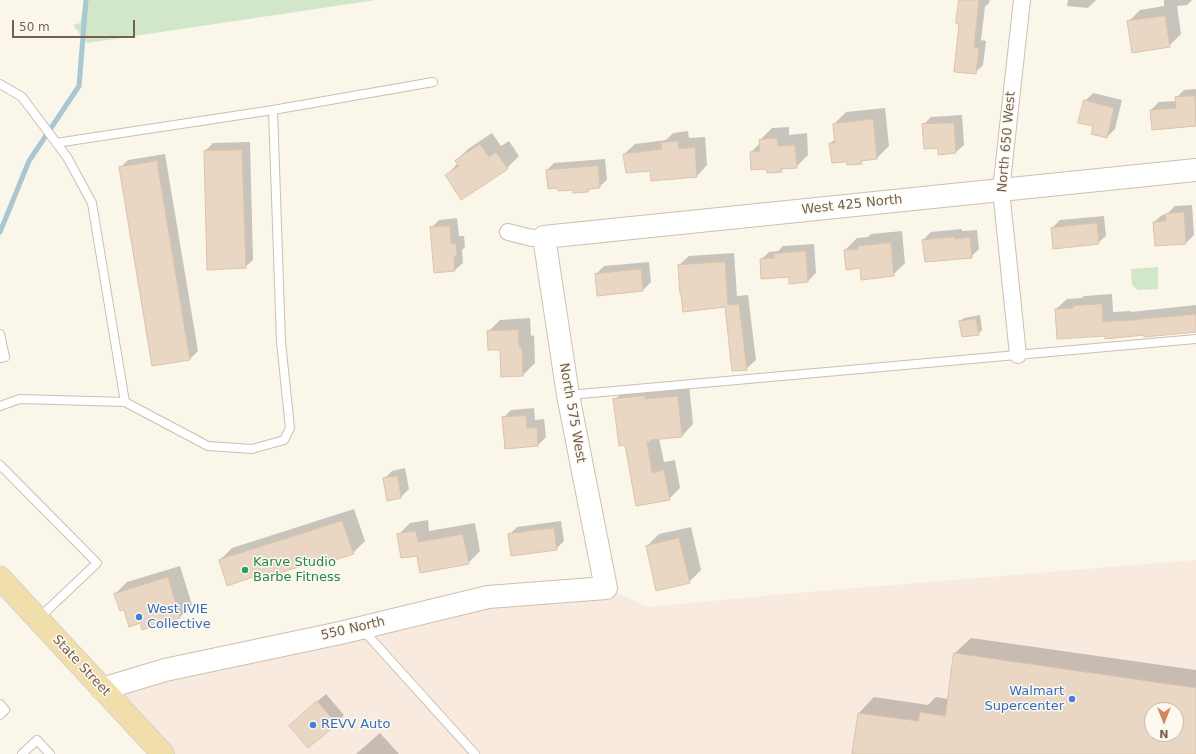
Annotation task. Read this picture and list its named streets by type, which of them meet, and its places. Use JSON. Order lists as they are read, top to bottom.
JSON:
{
  "streets": {
    "main road": ["State Street"],
    "street": [
      "North 650 West",
      "West 425 North",
      "North 575 West",
      "550 North"
    ]
  },
  "crossings": [
    ["North 650 West", "West 425 North"],
    ["West 425 North", "North 575 West"],
    ["North 575 West", "550 North"],
    ["550 North", "State Street"]
  ],
  "places": [
    "Karve Studio Barbe Fitness",
    "West IVIE Collective",
    "Walmart Supercenter",
    "REVV Auto"
  ],
  "scale_bar": "50 m",
  "north": "bottom"
}
